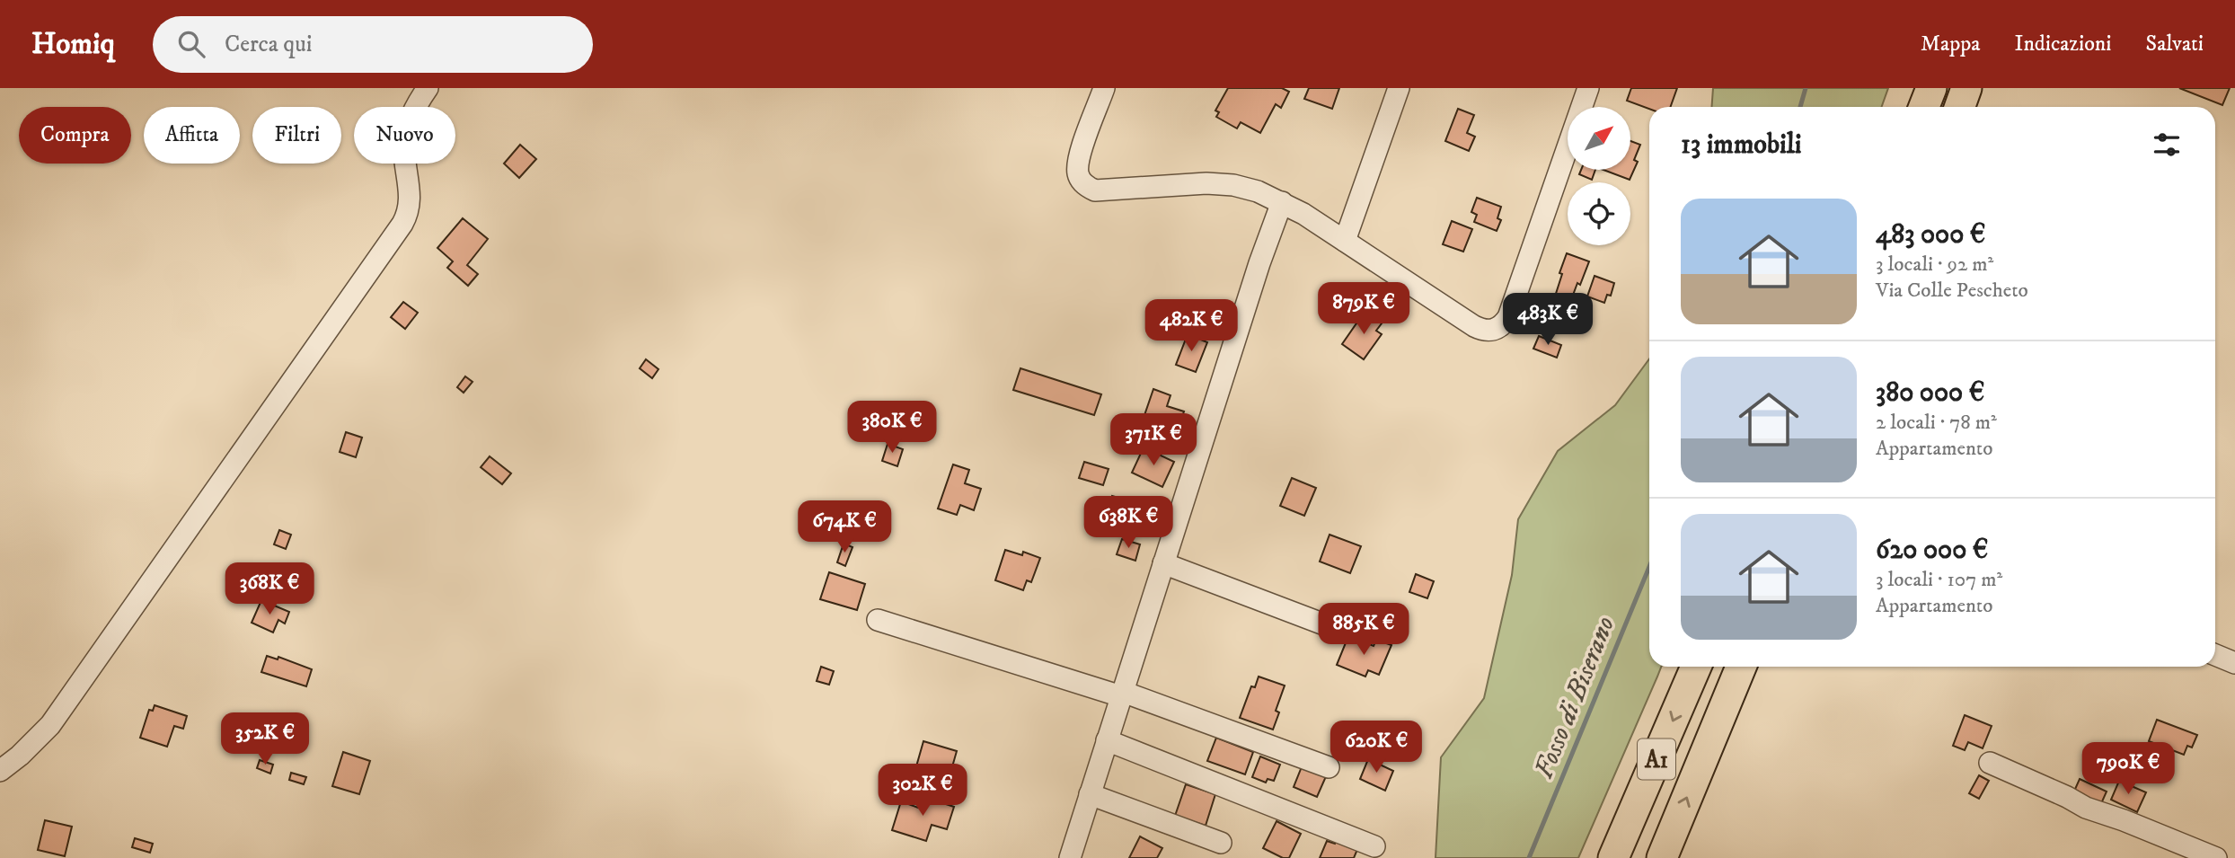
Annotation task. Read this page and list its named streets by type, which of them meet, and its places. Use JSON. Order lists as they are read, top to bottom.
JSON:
{
  "streets": {
    "highway": ["A1"]
  },
  "water": ["Fosso di Biserano"],
  "north": "top right",
  "page": {
    "header": "Homiq",
    "search": "Cerca qui",
    "nav": ["Mappa", "Indicazioni", "Salvati"],
    "chip": [
      "Compra",
      "Affitta",
      "Filtri",
      "Nuovo"
    ],
    "heading": "13 immobili",
    "list": [
      {
        "name": "483 000 €",
        "note": "3 locali · 92 m² · Via Colle Pescheto"
      },
      {
        "name": "380 000 €",
        "note": "2 locali · 78 m² · Appartamento"
      },
      {
        "name": "620 000 €",
        "note": "3 locali · 107 m² · Appartamento"
      }
    ],
    "price": [
      "879K €",
      "483K €",
      "482K €",
      "380K €",
      "371K €",
      "638K €",
      "674K €",
      "368K €",
      "885K €",
      "352K €",
      "620K €",
      "790K €",
      "302K €"
    ]
  }
}
